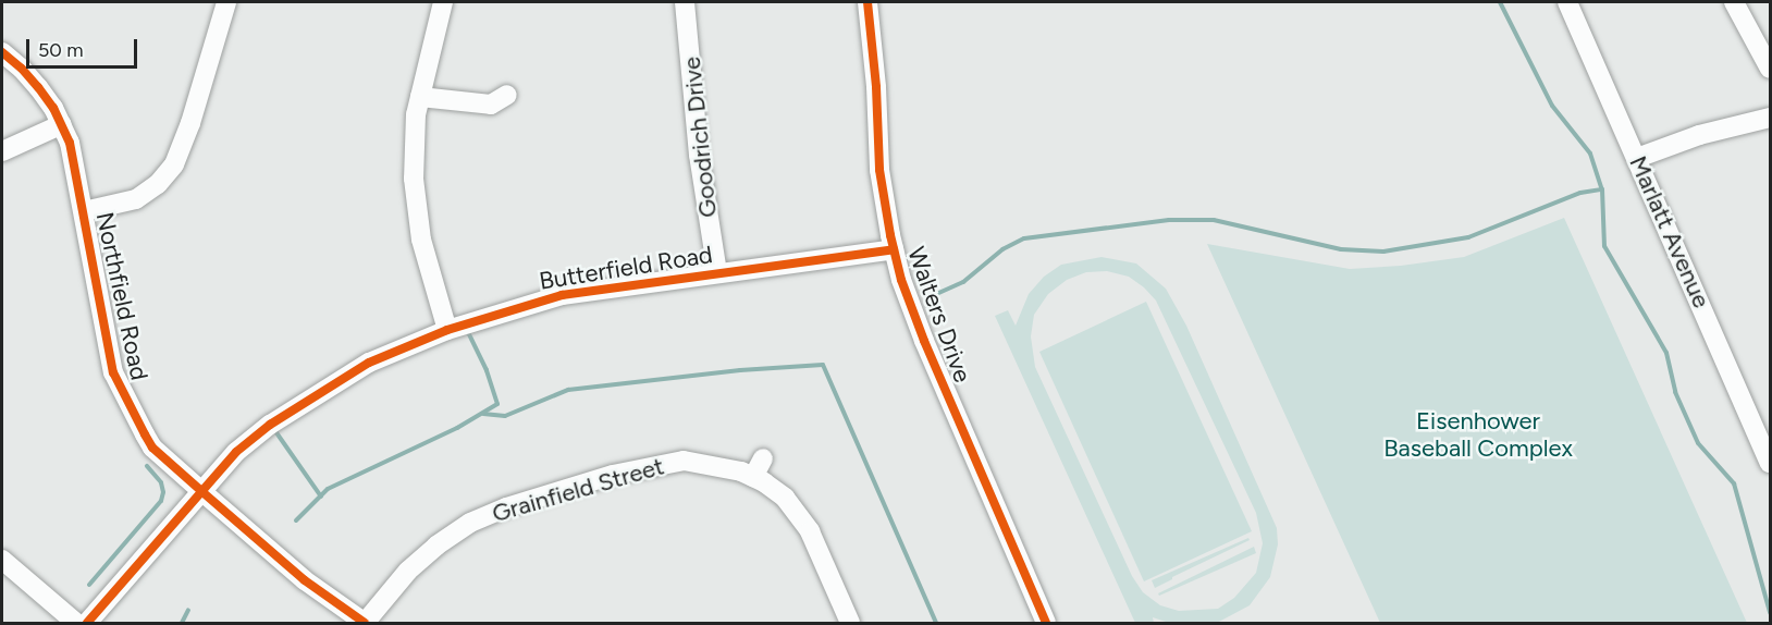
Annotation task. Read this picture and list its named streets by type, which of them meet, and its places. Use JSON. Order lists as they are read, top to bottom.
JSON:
{
  "streets": {
    "street": [
      "Goodrich Drive",
      "Marlatt Avenue",
      "Butterfield Road",
      "Northfield Road",
      "Walters Drive",
      "Grainfield Street"
    ]
  },
  "crossings": [
    ["Goodrich Drive", "Butterfield Road"],
    ["Butterfield Road", "Northfield Road"],
    ["Butterfield Road", "Walters Drive"],
    ["Northfield Road", "Grainfield Street"]
  ],
  "parks": ["Eisenhower Baseball Complex"],
  "scale_bar": "50 m"
}
